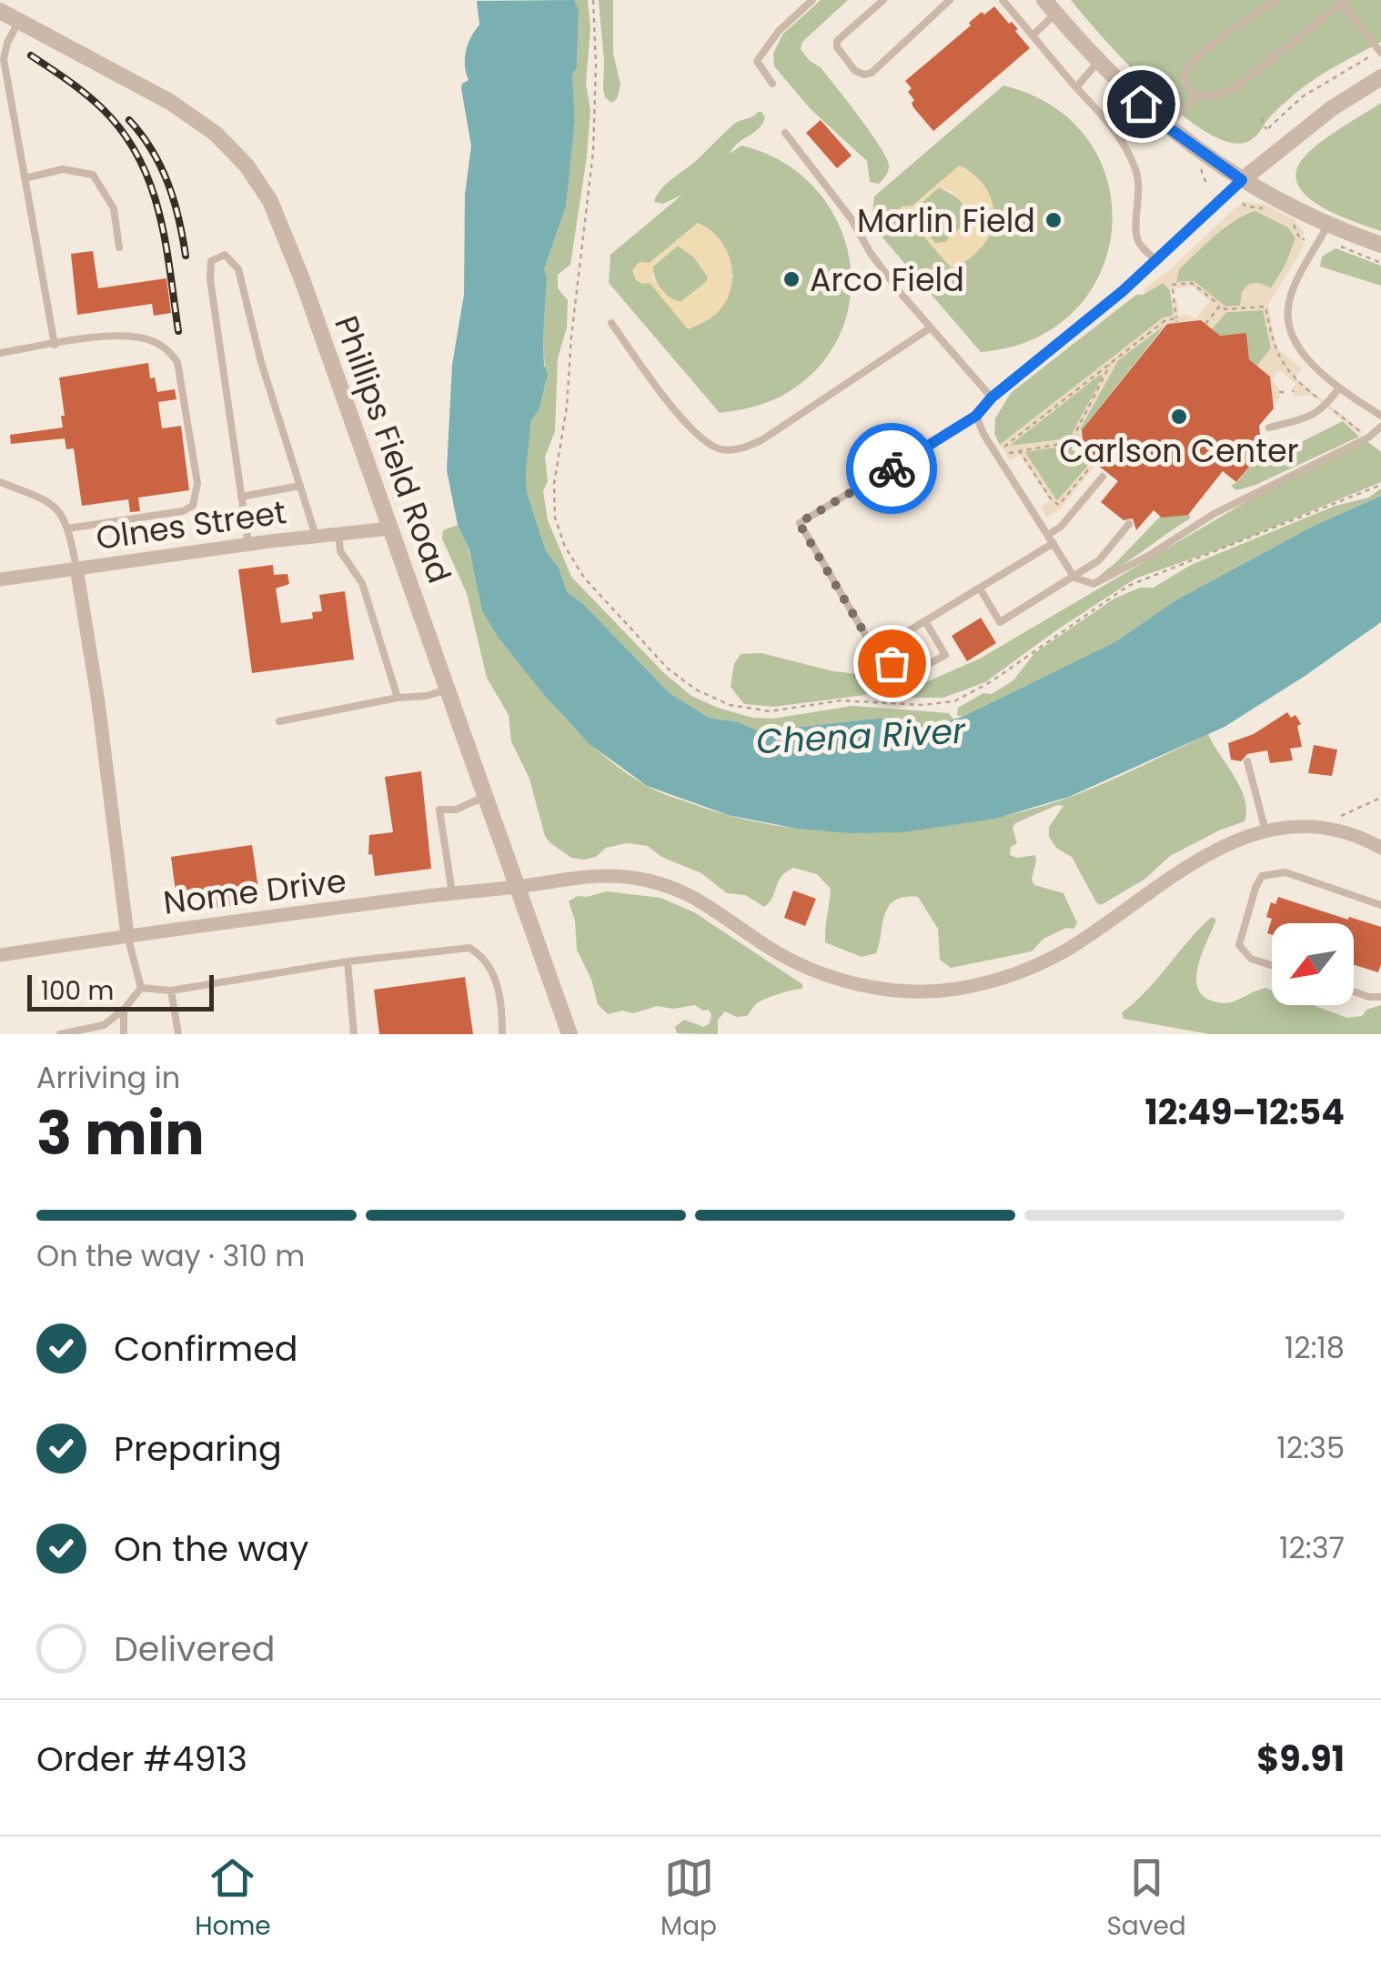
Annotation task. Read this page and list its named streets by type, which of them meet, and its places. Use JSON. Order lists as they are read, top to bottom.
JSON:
{
  "streets": {
    "street": ["Phillips Field Road", "Olnes Street", "Nome Drive"]
  },
  "crossings": [
    ["Phillips Field Road", "Olnes Street"],
    ["Phillips Field Road", "Nome Drive"]
  ],
  "water": ["Chena River"],
  "places": ["Marlin Field", "Arco Field", "Carlson Center"],
  "scale_bar": "100 m",
  "north": "bottom left",
  "page": {
    "scale": "100 m",
    "heading": ["3 min", "Arriving in", "12:49–12:54"],
    "panel": ["Order #4913", "$9.91"],
    "bar": "On the way · 310 m",
    "list": [
      ["Confirmed", "12:18"],
      ["Preparing", "12:35"],
      ["On the way", "12:37"],
      "Delivered"
    ],
    "tabs": ["Home", "Map", "Saved"]
  }
}
